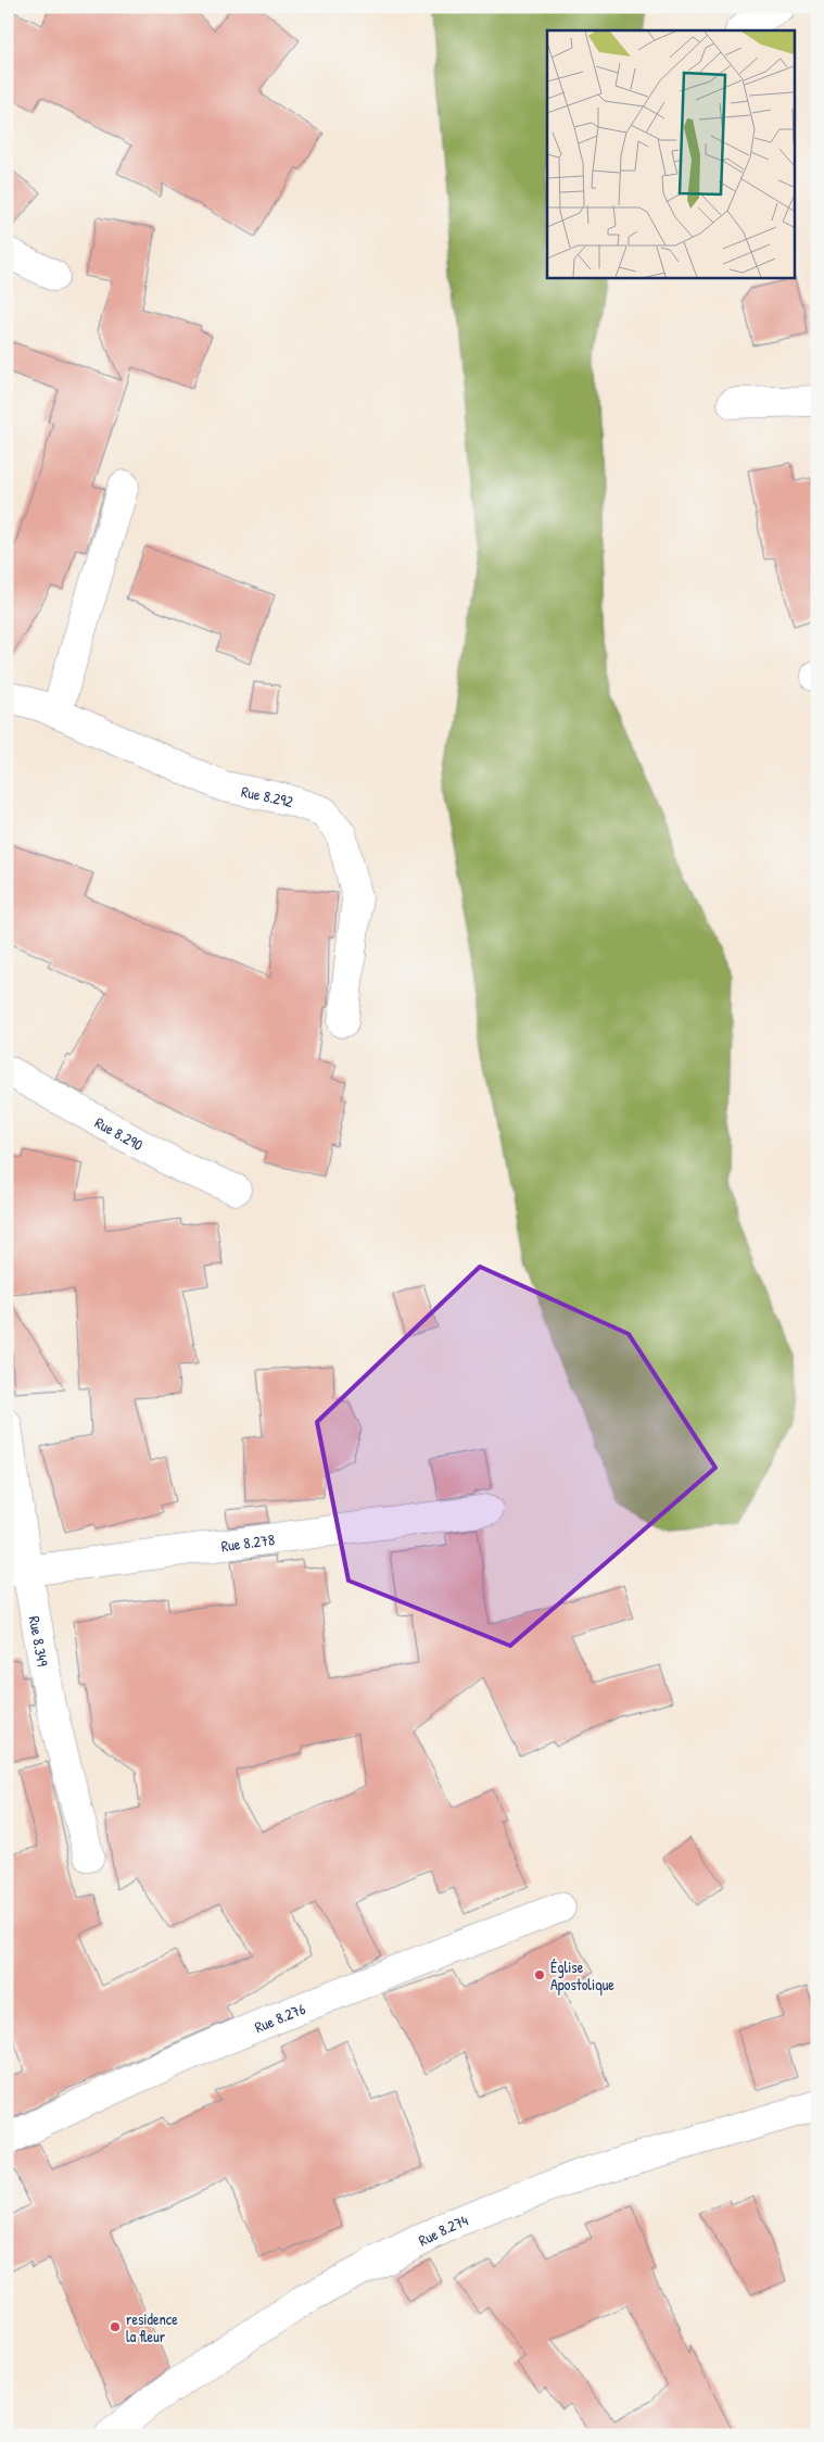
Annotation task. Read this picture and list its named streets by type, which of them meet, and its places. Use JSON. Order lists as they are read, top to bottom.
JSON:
{
  "streets": {
    "street": [
      "Rue 8.292",
      "Rue 8.290",
      "Rue 8.278",
      "Rue 8.349",
      "Rue 8.276",
      "Rue 8.274"
    ]
  },
  "crossings": [
    ["Rue 8.278", "Rue 8.349"]
  ],
  "places": ["Église Apostolique", "residence la fleur"]
}
